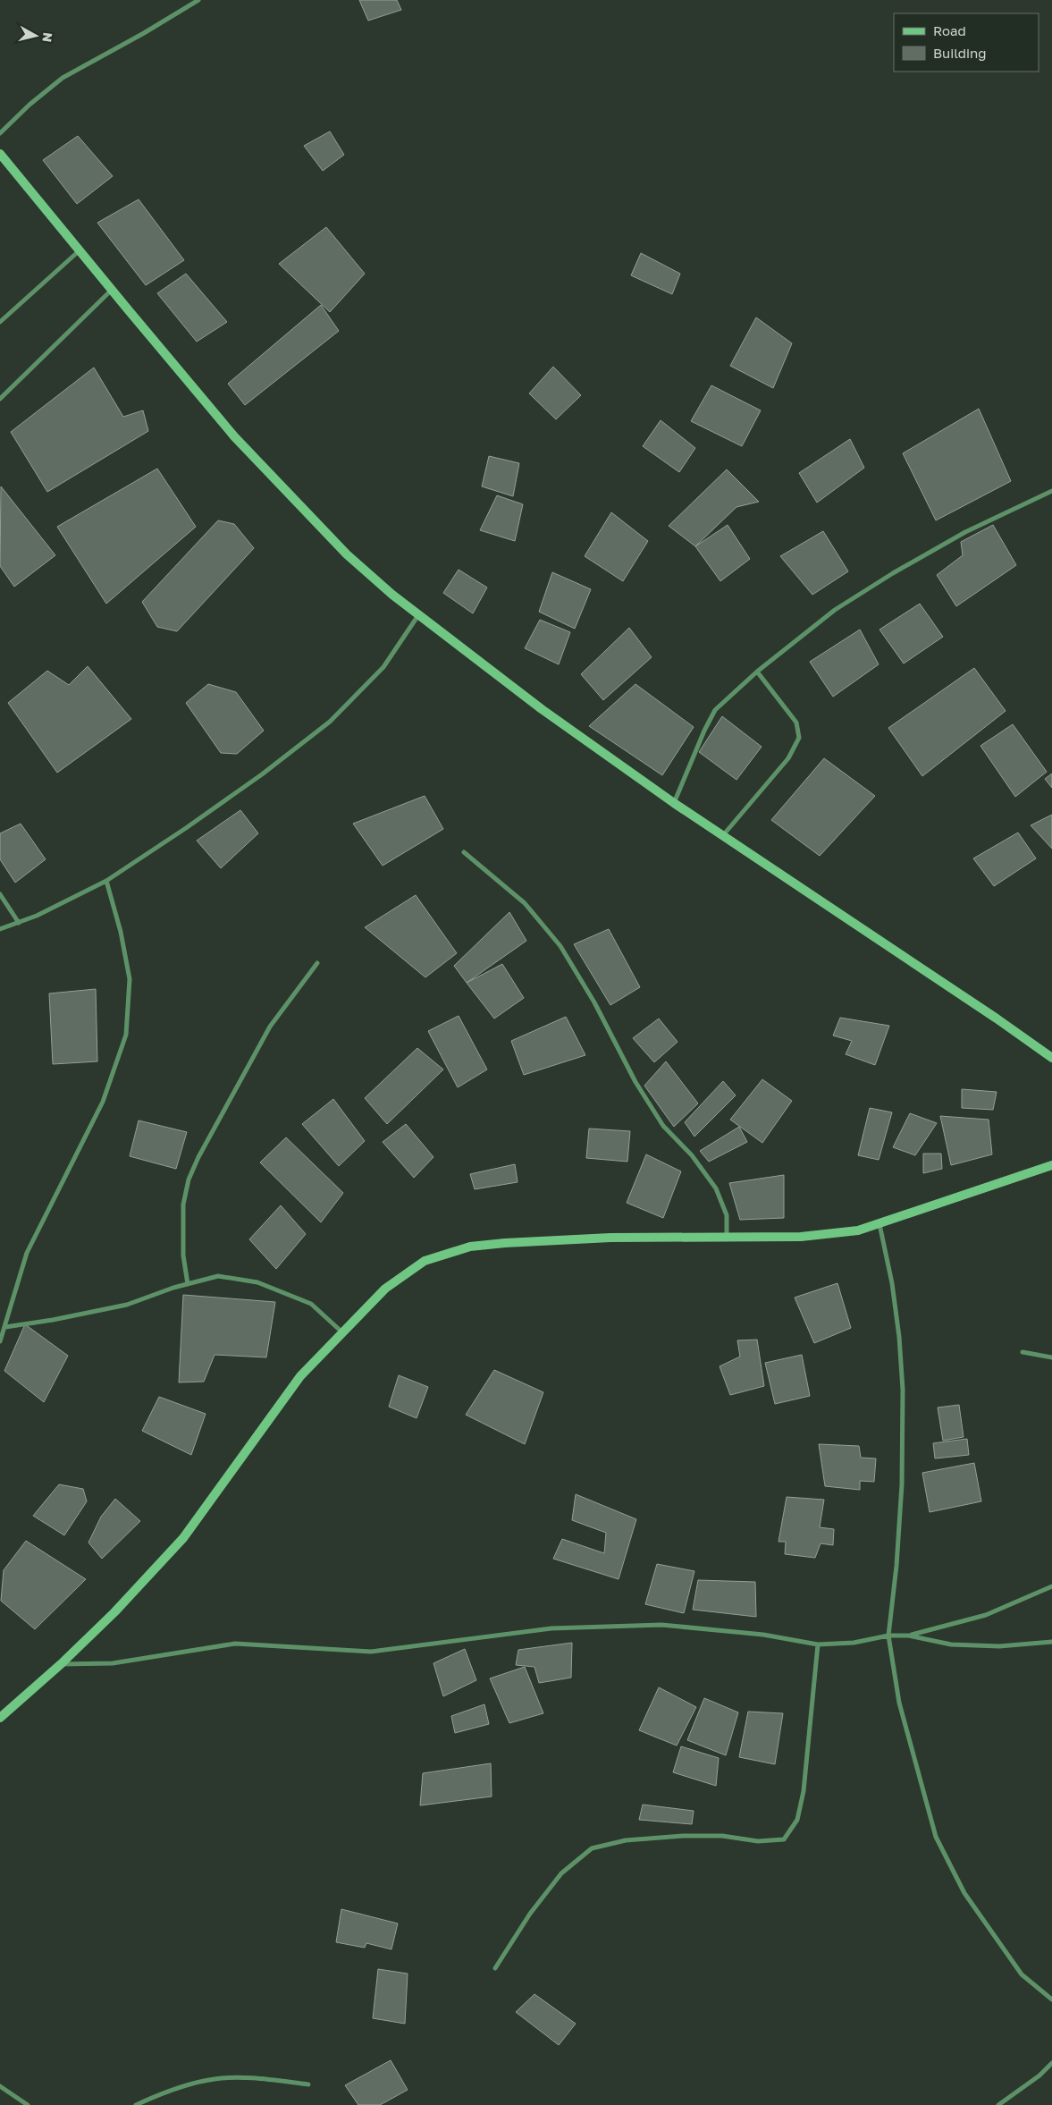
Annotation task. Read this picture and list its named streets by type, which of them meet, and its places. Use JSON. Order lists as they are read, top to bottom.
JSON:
{
  "legend": ["Road", "Building"],
  "north": "right"
}
